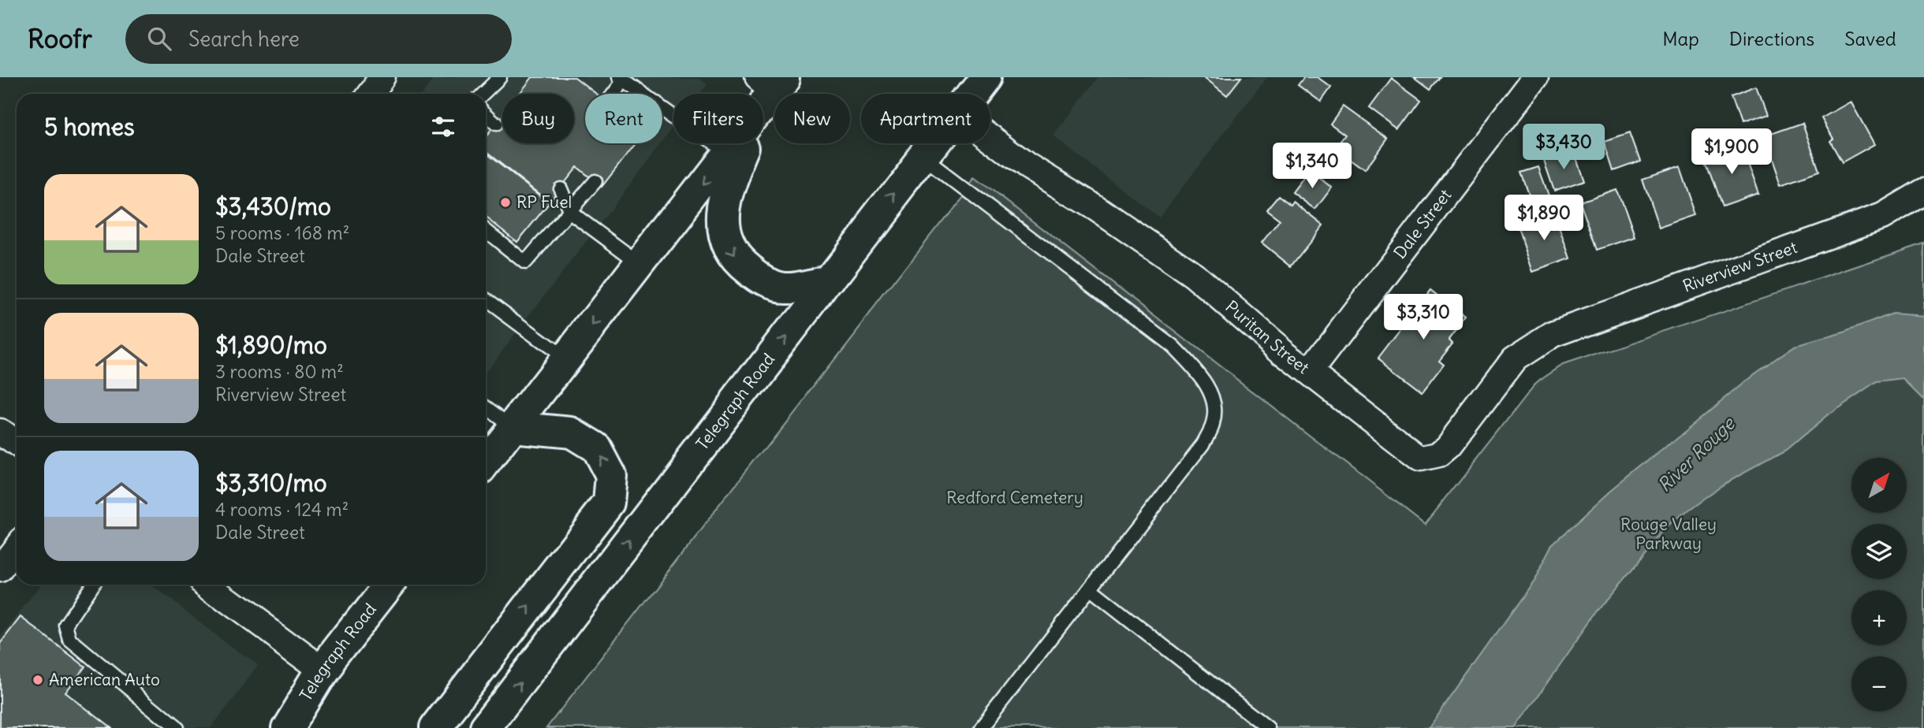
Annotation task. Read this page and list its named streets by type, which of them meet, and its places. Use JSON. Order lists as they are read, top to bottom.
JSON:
{
  "streets": {
    "main road": ["Telegraph Road"],
    "street": ["Dale Street", "Riverview Street", "Puritan Street"]
  },
  "crossings": [
    ["Dale Street", "Puritan Street"],
    ["Riverview Street", "Puritan Street"]
  ],
  "water": ["River Rouge"],
  "parks": ["Redford Cemetery", "Rouge Valley Parkway"],
  "places": ["RP Fuel", "American Auto"],
  "north": "top right",
  "page": {
    "header": "Roofr",
    "search": "Search here",
    "nav": ["Map", "Directions", "Saved"],
    "chip": [
      "Buy",
      "Rent",
      "Filters",
      "New",
      "Apartment"
    ],
    "heading": "5 homes",
    "price": [
      "$3,430",
      "$1,900",
      "$1,340",
      "$1,890",
      "$3,310"
    ],
    "list": [
      {
        "name": "$3,430/mo",
        "note": "5 rooms · 168 m² · Dale Street"
      },
      {
        "name": "$1,890/mo",
        "note": "3 rooms · 80 m² · Riverview Street"
      },
      {
        "name": "$3,310/mo",
        "note": "4 rooms · 124 m² · Dale Street"
      }
    ],
    "map_buttons": ["+", "−"]
  }
}
